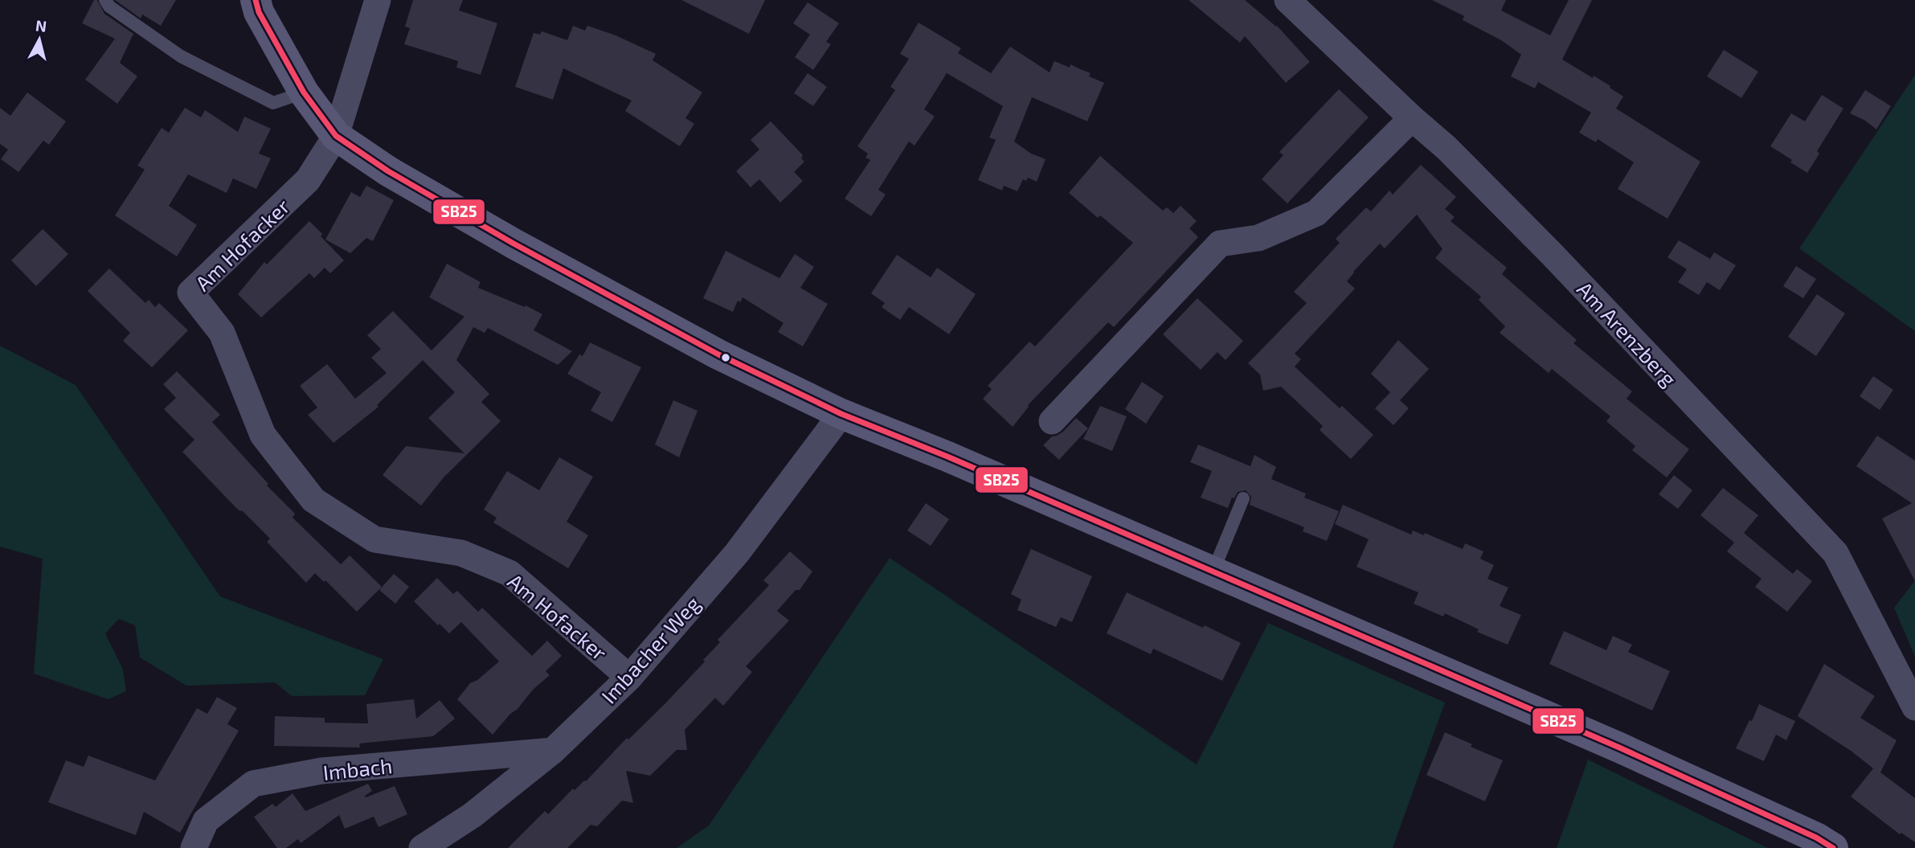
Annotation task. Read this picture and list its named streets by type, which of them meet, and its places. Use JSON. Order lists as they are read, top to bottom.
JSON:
{
  "streets": {
    "street": [
      "Am Hofacker",
      "Am Arenzberg",
      "Imbacher Weg",
      "Imbach"
    ]
  },
  "crossings": [
    ["Am Hofacker", "Imbacher Weg"],
    ["Imbacher Weg", "Imbach"]
  ],
  "lines": ["transit line SB25"],
  "north": "top"
}
